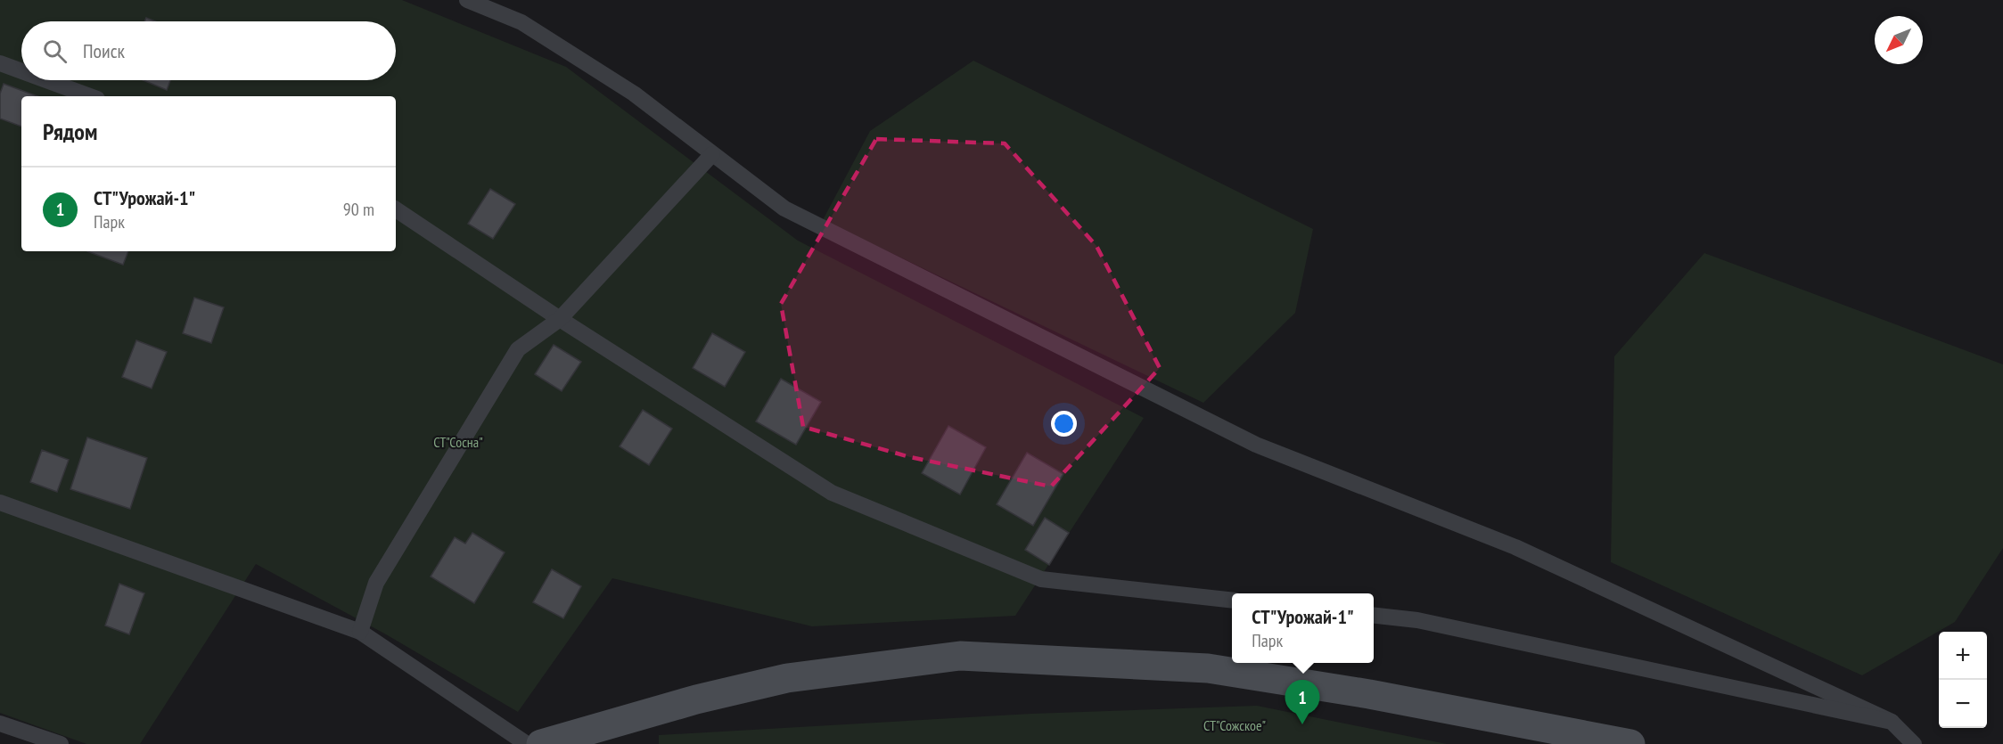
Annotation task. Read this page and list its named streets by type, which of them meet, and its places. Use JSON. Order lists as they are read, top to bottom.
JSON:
{
  "parks": ["СТ\"Сосна\"", "СТ\"Сожское\""],
  "north": "bottom left",
  "page": {
    "search": "Поиск",
    "heading": "Рядом",
    "list": [
      {
        "mark": "1",
        "name": "СТ\"Урожай-1\"",
        "note": "Парк",
        "value": "90 m"
      }
    ],
    "popup": ["СТ\"Урожай-1\"", "Парк"],
    "map_buttons": ["+", "−"],
    "pins": "1"
  }
}
